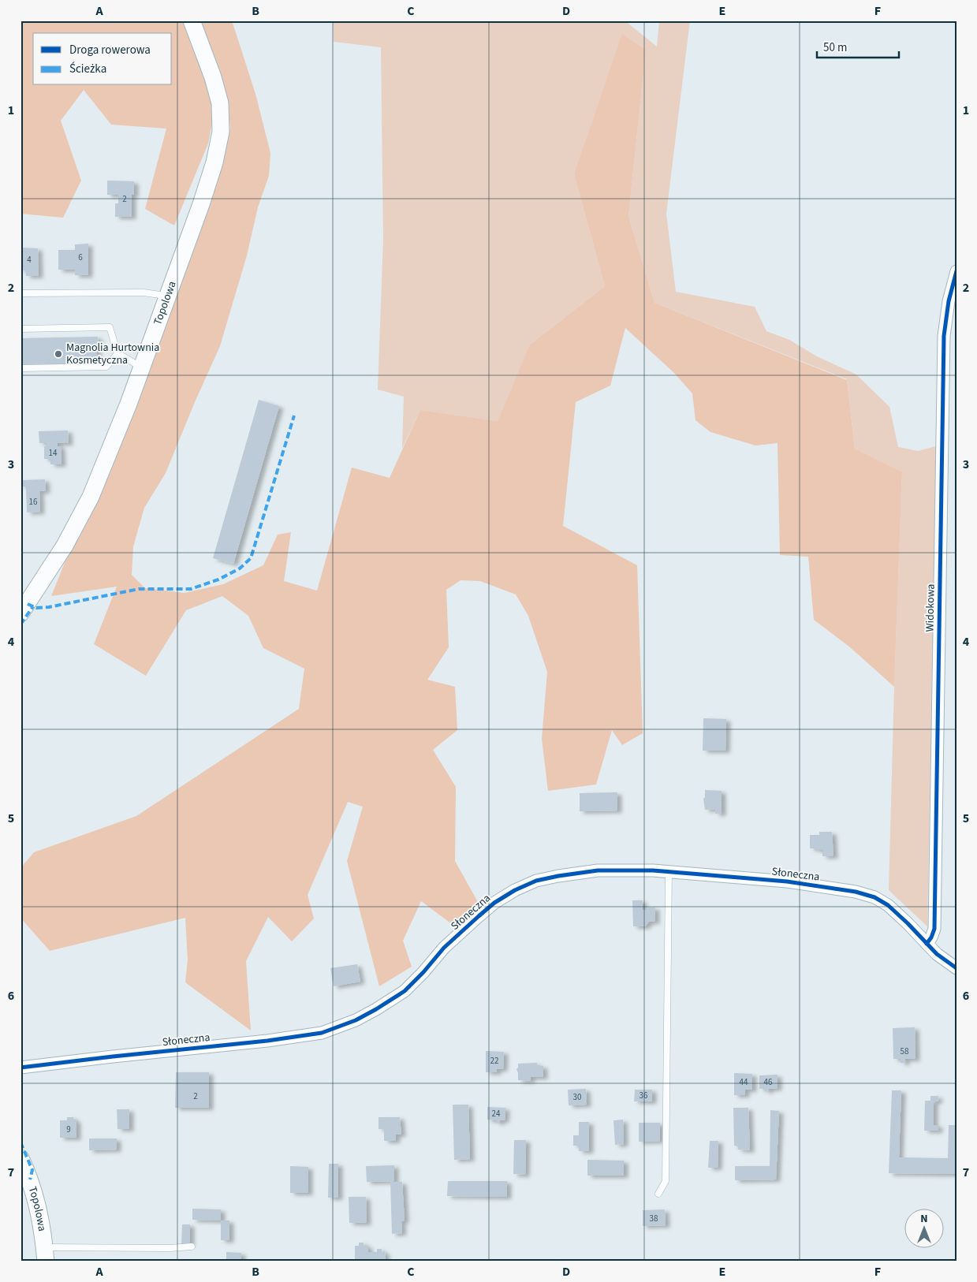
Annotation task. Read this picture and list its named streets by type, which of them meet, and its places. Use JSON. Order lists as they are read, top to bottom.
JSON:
{
  "streets": {
    "street": ["Topolowa", "Widokowa", "Słoneczna"]
  },
  "crossings": [
    ["Widokowa", "Słoneczna"]
  ],
  "places": ["Magnolia Hurtownia Kosmetyczna"],
  "house_numbers": [
    "2",
    "6",
    "4",
    "14",
    "16",
    "58",
    "22",
    "44",
    "46",
    "36",
    "2",
    "30",
    "24",
    "9",
    "38"
  ],
  "legend": ["Droga rowerowa", "Ścieżka"],
  "scale_bar": "50 m",
  "north": "top",
  "grid": {
    "columns": [
      "A",
      "B",
      "C",
      "D",
      "E",
      "F"
    ],
    "rows": [
      "1",
      "2",
      "3",
      "4",
      "5",
      "6",
      "7"
    ]
  }
}
